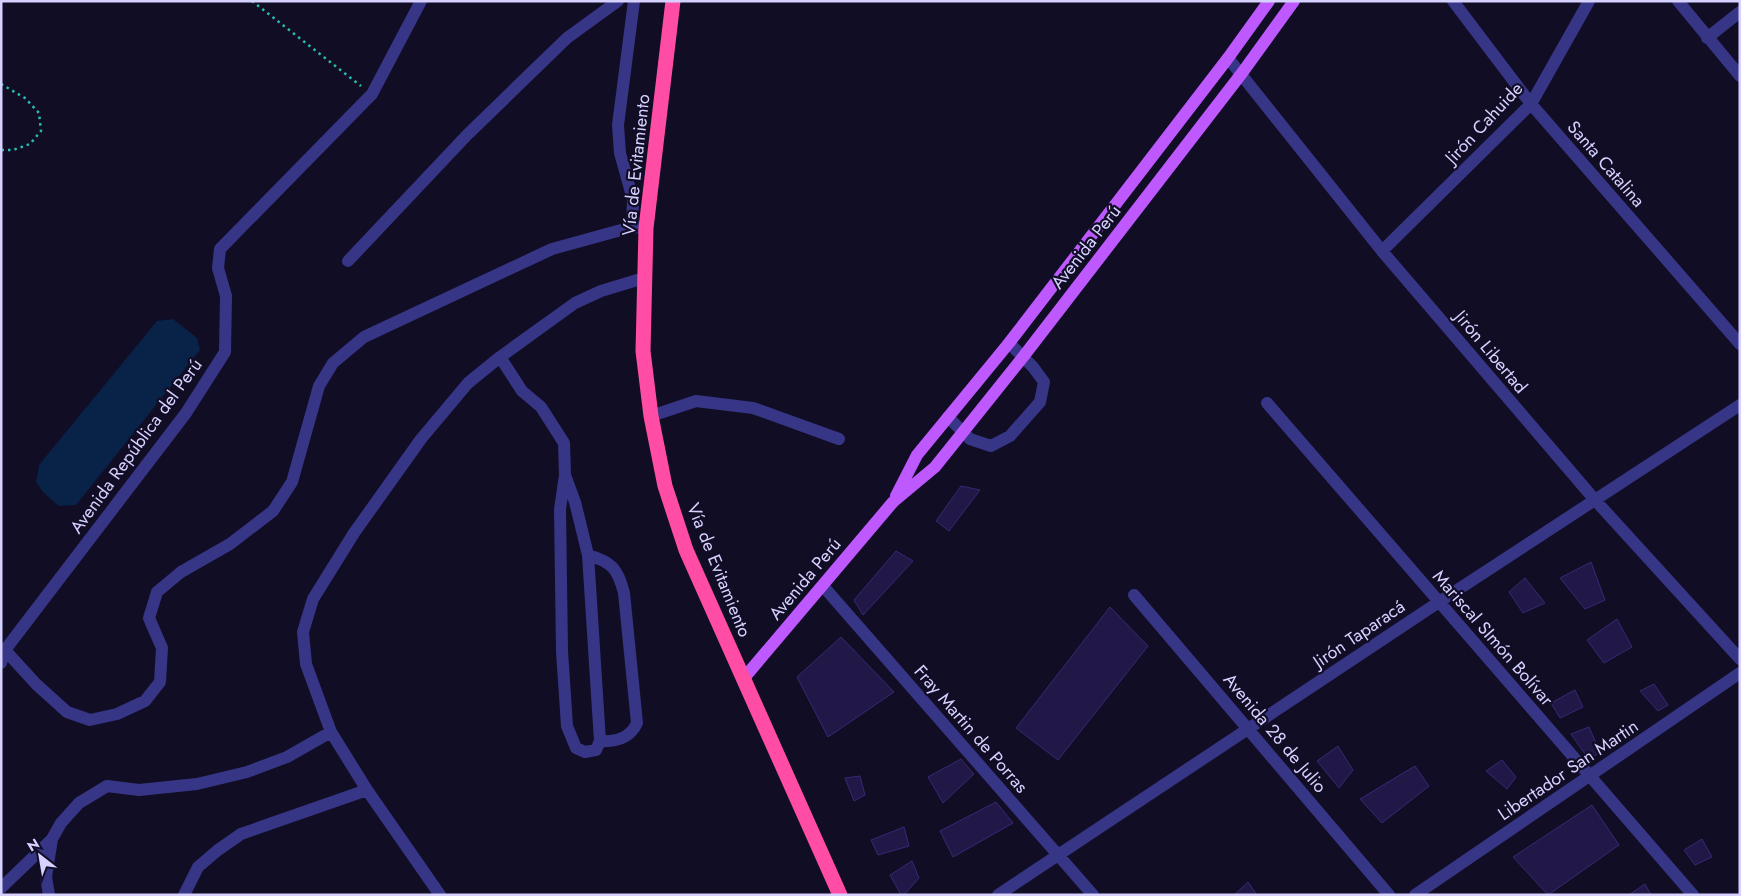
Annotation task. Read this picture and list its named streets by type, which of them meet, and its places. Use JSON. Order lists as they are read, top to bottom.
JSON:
{
  "streets": {
    "highway": ["Vía de Evitamiento"],
    "main road": ["Avenida Perú"],
    "street": [
      "Jirón Cahuide",
      "Santa Catalina",
      "Jirón Libertad",
      "Avenida República del Perú",
      "Jirón Taparacá",
      "Mariscal SImón Bolívar",
      "Fray Martin de Porras",
      "Avenida 28 de Julio",
      "Libertador San Martin"
    ]
  },
  "crossings": [
    ["Jirón Cahuide", "Santa Catalina"],
    ["Jirón Cahuide", "Jirón Libertad"],
    ["Vía de Evitamiento", "Avenida Perú"],
    ["Avenida Perú", "Jirón Libertad"],
    ["Avenida Perú", "Fray Martin de Porras"],
    ["Jirón Libertad", "Jirón Taparacá"],
    ["Jirón Taparacá", "Mariscal SImón Bolívar"],
    ["Jirón Taparacá", "Fray Martin de Porras"],
    ["Jirón Taparacá", "Avenida 28 de Julio"],
    ["Mariscal SImón Bolívar", "Libertador San Martin"]
  ],
  "north": "top left"
}
